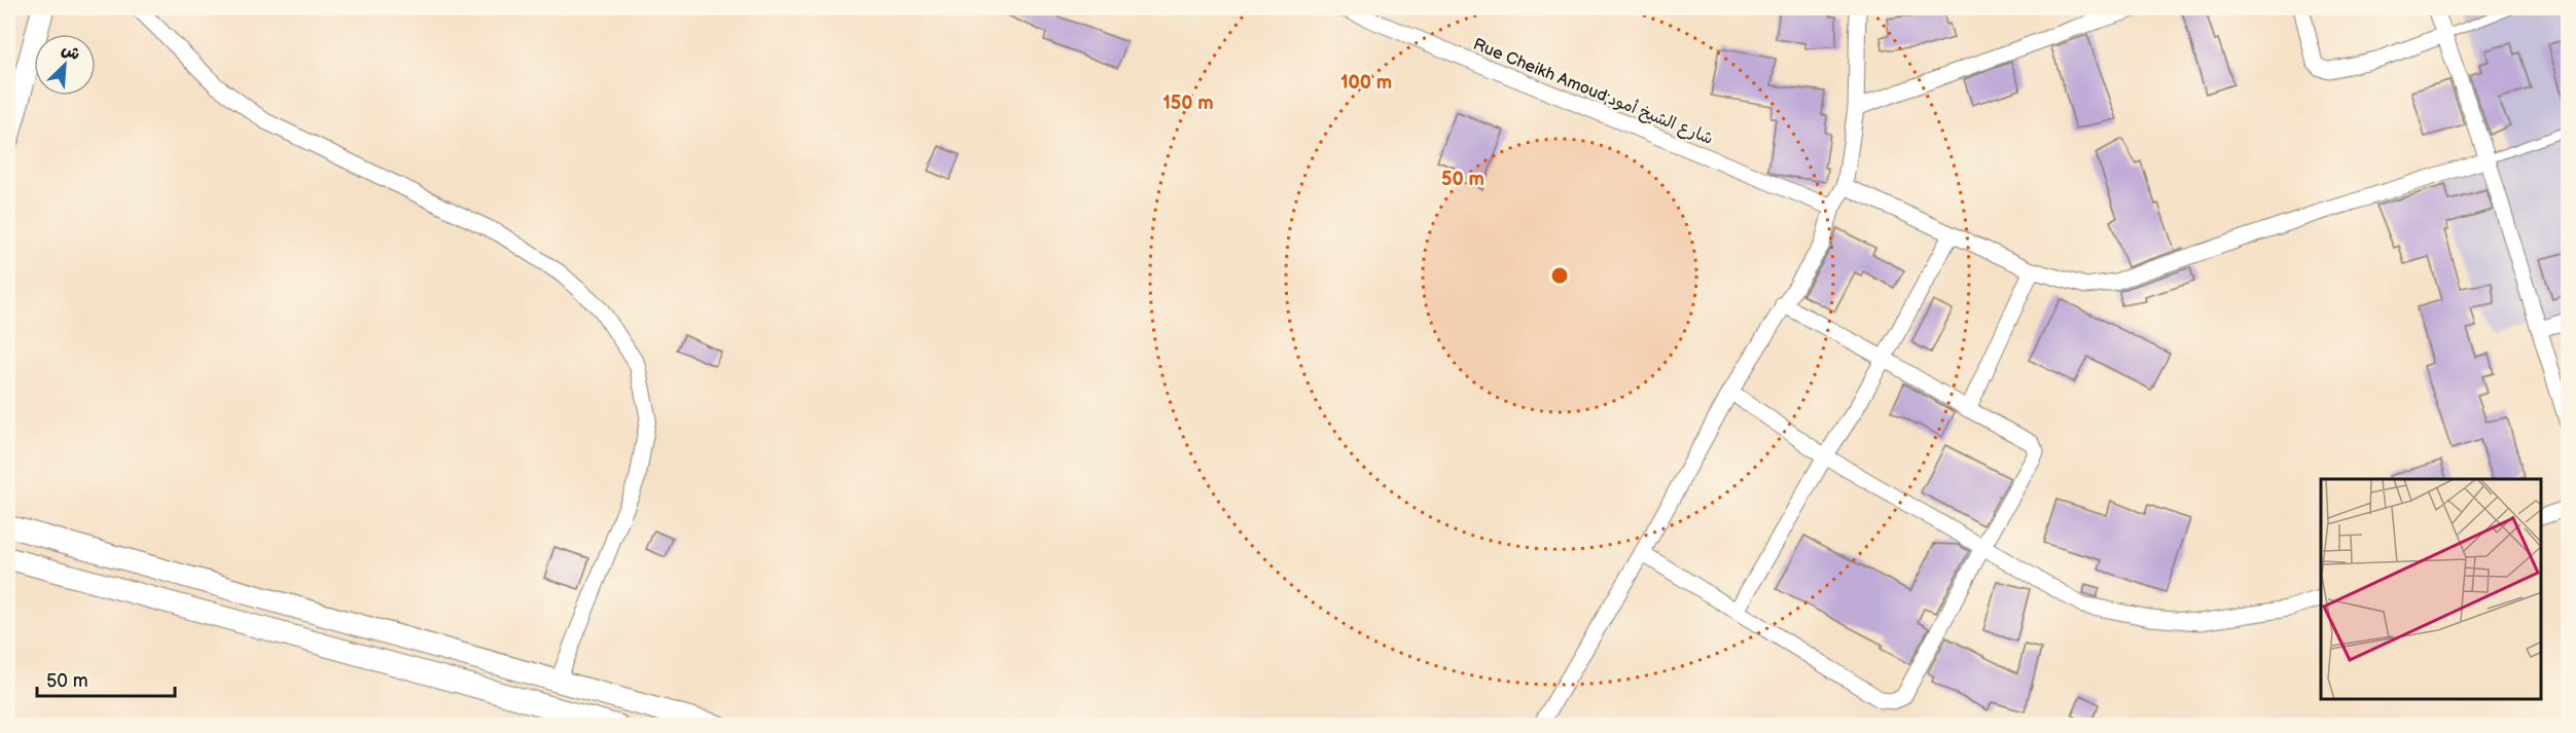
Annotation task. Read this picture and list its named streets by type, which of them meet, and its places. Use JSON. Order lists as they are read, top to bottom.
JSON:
{
  "streets": {
    "street": ["Rue Cheikh Amoud;شارع الشيخ أمود"]
  },
  "scale_bar": "50 m",
  "north": "top right",
  "rings": ["100 m", "150 m", "50 m"]
}
